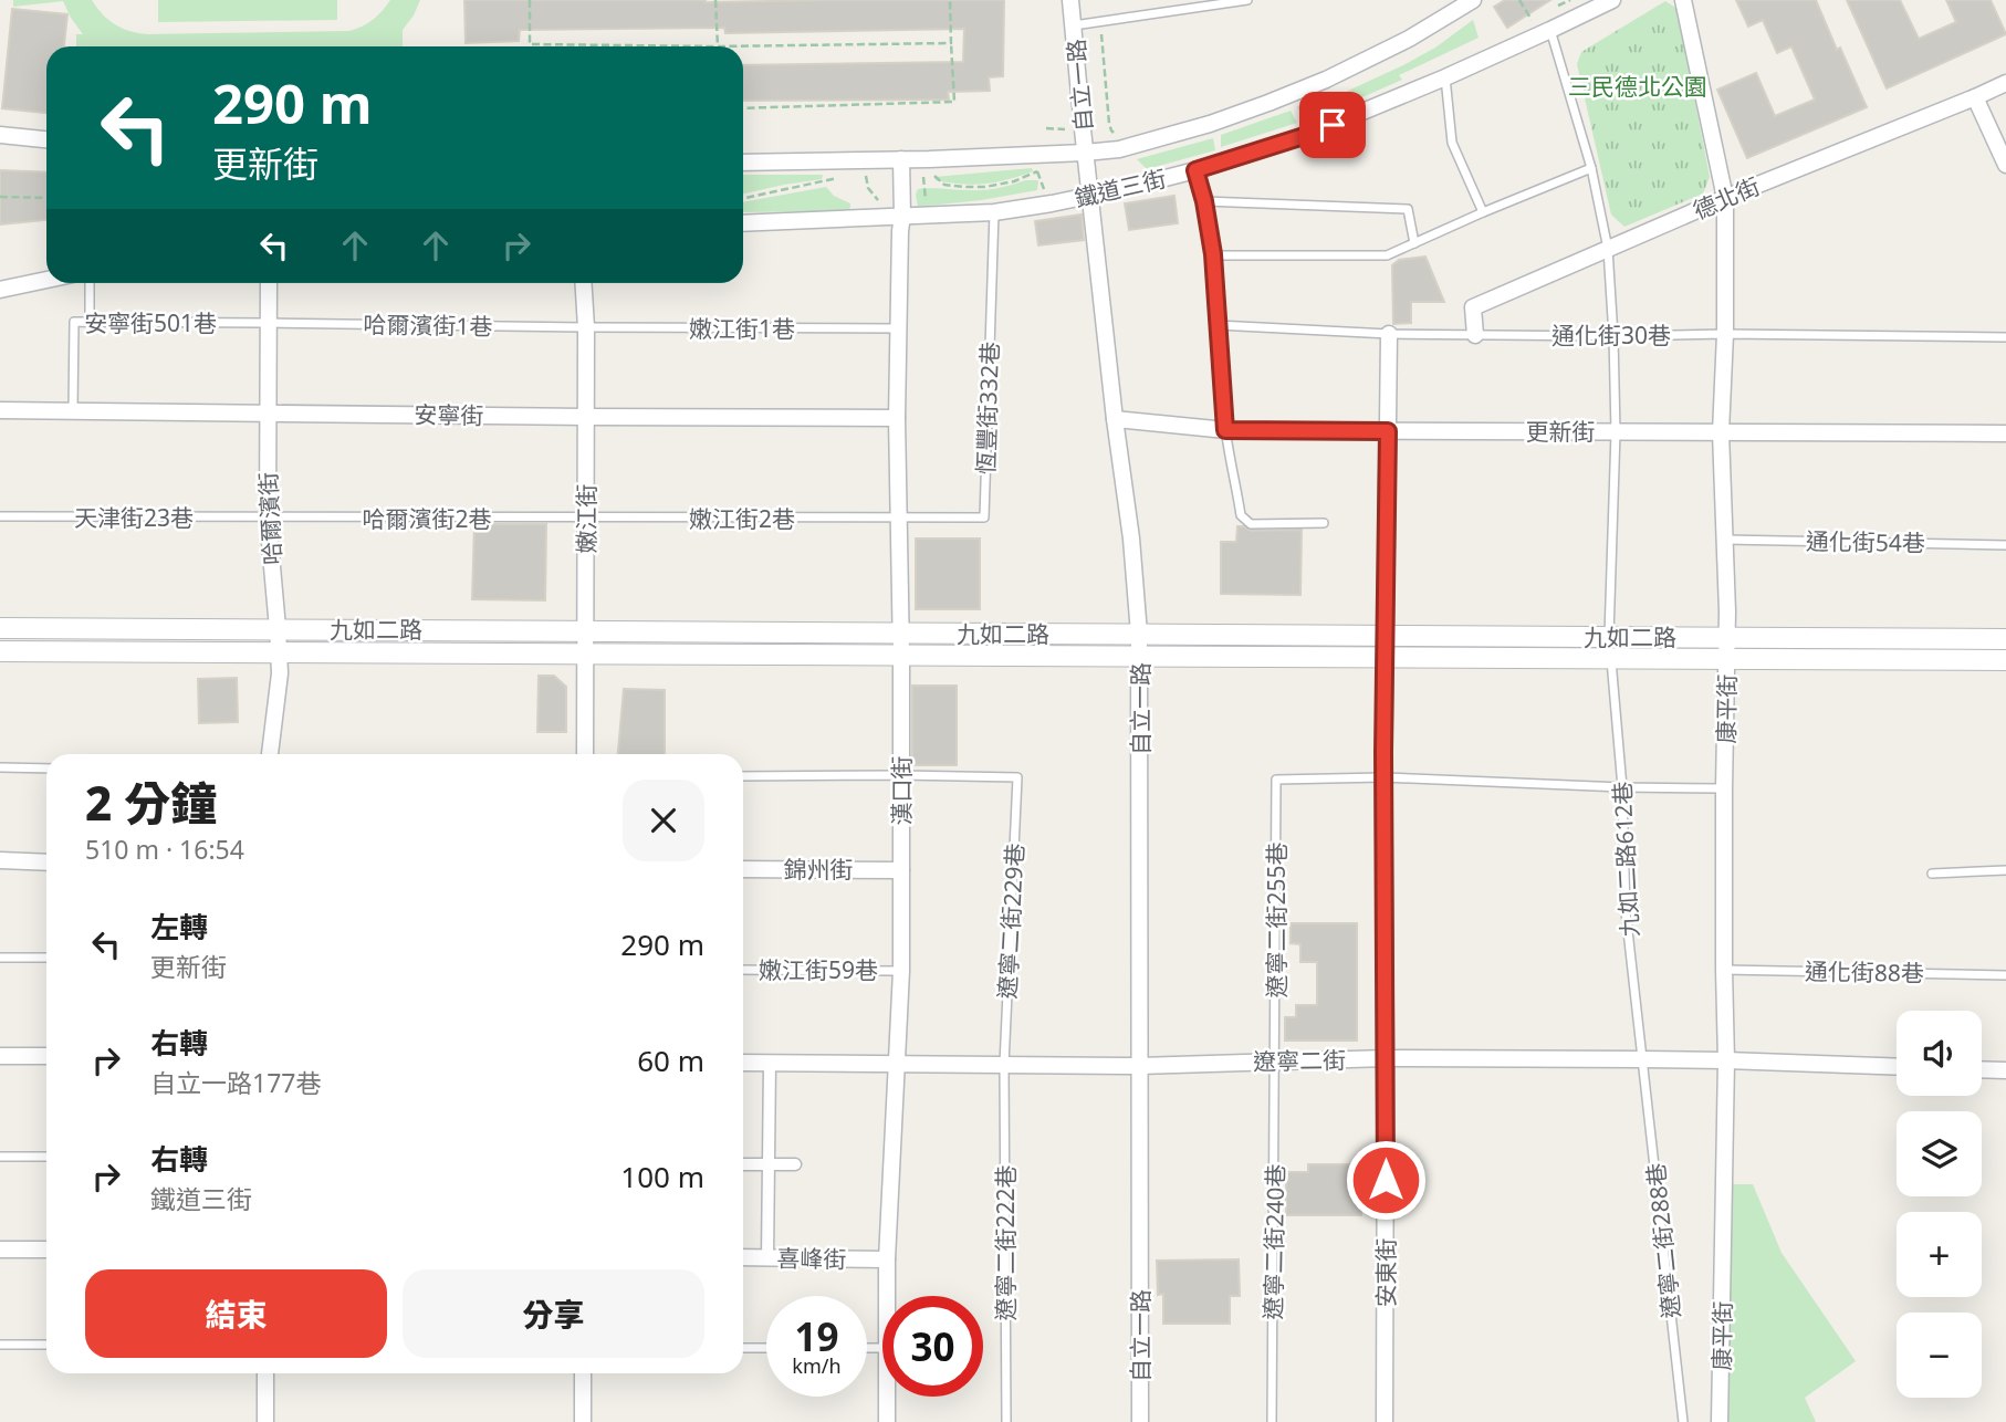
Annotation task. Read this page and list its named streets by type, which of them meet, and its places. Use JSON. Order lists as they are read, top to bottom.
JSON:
{
  "streets": {
    "street": [
      "自立一路",
      "鐵道三街",
      "德北街",
      "安寧街",
      "更新街",
      "哈爾濱街",
      "嫩江街",
      "九如二路",
      "康平街",
      "漢口街",
      "錦州街",
      "遼寧二街",
      "喜峰街",
      "安東街"
    ],
    "lane": [
      "安寧街501巷",
      "哈爾濱街1巷",
      "嫩江街1巷",
      "通化街30巷",
      "恆豐街332巷",
      "天津街23巷",
      "哈爾濱街2巷",
      "嫩江街2巷",
      "通化街54巷",
      "九如二路612巷",
      "遼寧二街255巷",
      "遼寧二街229巷",
      "嫩江街59巷",
      "通化街88巷",
      "遼寧二街288巷",
      "遼寧二街240巷",
      "遼寧二街222巷"
    ]
  },
  "crossings": [
    ["自立一路", "鐵道三街"],
    ["自立一路", "更新街"],
    ["自立一路", "九如二路"],
    ["自立一路", "遼寧二街"],
    ["鐵道三街", "恆豐街332巷"],
    ["鐵道三街", "漢口街"],
    ["德北街", "通化街30巷"],
    ["德北街", "康平街"],
    ["安寧街501巷", "哈爾濱街1巷"],
    ["安寧街501巷", "安寧街"],
    ["安寧街501巷", "哈爾濱街"],
    ["哈爾濱街1巷", "嫩江街1巷"],
    ["哈爾濱街1巷", "哈爾濱街"],
    ["哈爾濱街1巷", "嫩江街"],
    ["嫩江街1巷", "嫩江街"],
    ["嫩江街1巷", "漢口街"],
    ["通化街30巷", "康平街"],
    ["通化街30巷", "安東街"],
    ["恆豐街332巷", "嫩江街2巷"],
    ["恆豐街332巷", "漢口街"],
    ["安寧街", "哈爾濱街"],
    ["安寧街", "嫩江街"],
    ["安寧街", "漢口街"],
    ["更新街", "康平街"],
    ["更新街", "安東街"],
    ["天津街23巷", "哈爾濱街"],
    ["天津街23巷", "哈爾濱街2巷"],
    ["哈爾濱街", "哈爾濱街2巷"],
    ["哈爾濱街", "九如二路"],
    ["哈爾濱街2巷", "嫩江街"],
    ["哈爾濱街2巷", "嫩江街2巷"],
    ["嫩江街", "嫩江街2巷"],
    ["嫩江街", "九如二路"],
    ["嫩江街2巷", "漢口街"],
    ["通化街54巷", "康平街"],
    ["九如二路", "康平街"],
    ["九如二路", "漢口街"],
    ["九如二路", "九如二路612巷"],
    ["九如二路", "安東街"],
    ["康平街", "通化街88巷"],
    ["康平街", "遼寧二街"],
    ["漢口街", "錦州街"],
    ["漢口街", "遼寧二街229巷"],
    ["漢口街", "嫩江街59巷"],
    ["漢口街", "遼寧二街"],
    ["漢口街", "喜峰街"],
    ["九如二路612巷", "遼寧二街"],
    ["九如二路612巷", "遼寧二街288巷"],
    ["遼寧二街255巷", "遼寧二街"],
    ["遼寧二街255巷", "遼寧二街240巷"],
    ["遼寧二街255巷", "安東街"],
    ["遼寧二街229巷", "遼寧二街"],
    ["遼寧二街229巷", "遼寧二街222巷"],
    ["遼寧二街", "遼寧二街288巷"],
    ["遼寧二街", "遼寧二街240巷"],
    ["遼寧二街", "遼寧二街222巷"],
    ["遼寧二街", "安東街"]
  ],
  "parks": ["三民德北公園"],
  "page": {
    "turn": ["290 m", "更新街"],
    "heading": ["2 分鐘", "510 m · 16:54"],
    "list": [
      {
        "name": "左轉",
        "note": "更新街",
        "value": "290 m"
      },
      {
        "name": "右轉",
        "note": "自立一路177巷",
        "value": "60 m"
      },
      {
        "name": "右轉",
        "note": "鐵道三街",
        "value": "100 m"
      }
    ],
    "map_buttons": ["+", "−"],
    "buttons": ["結束", "分享"],
    "speed": "19 km/h",
    "limit": "30"
  }
}
